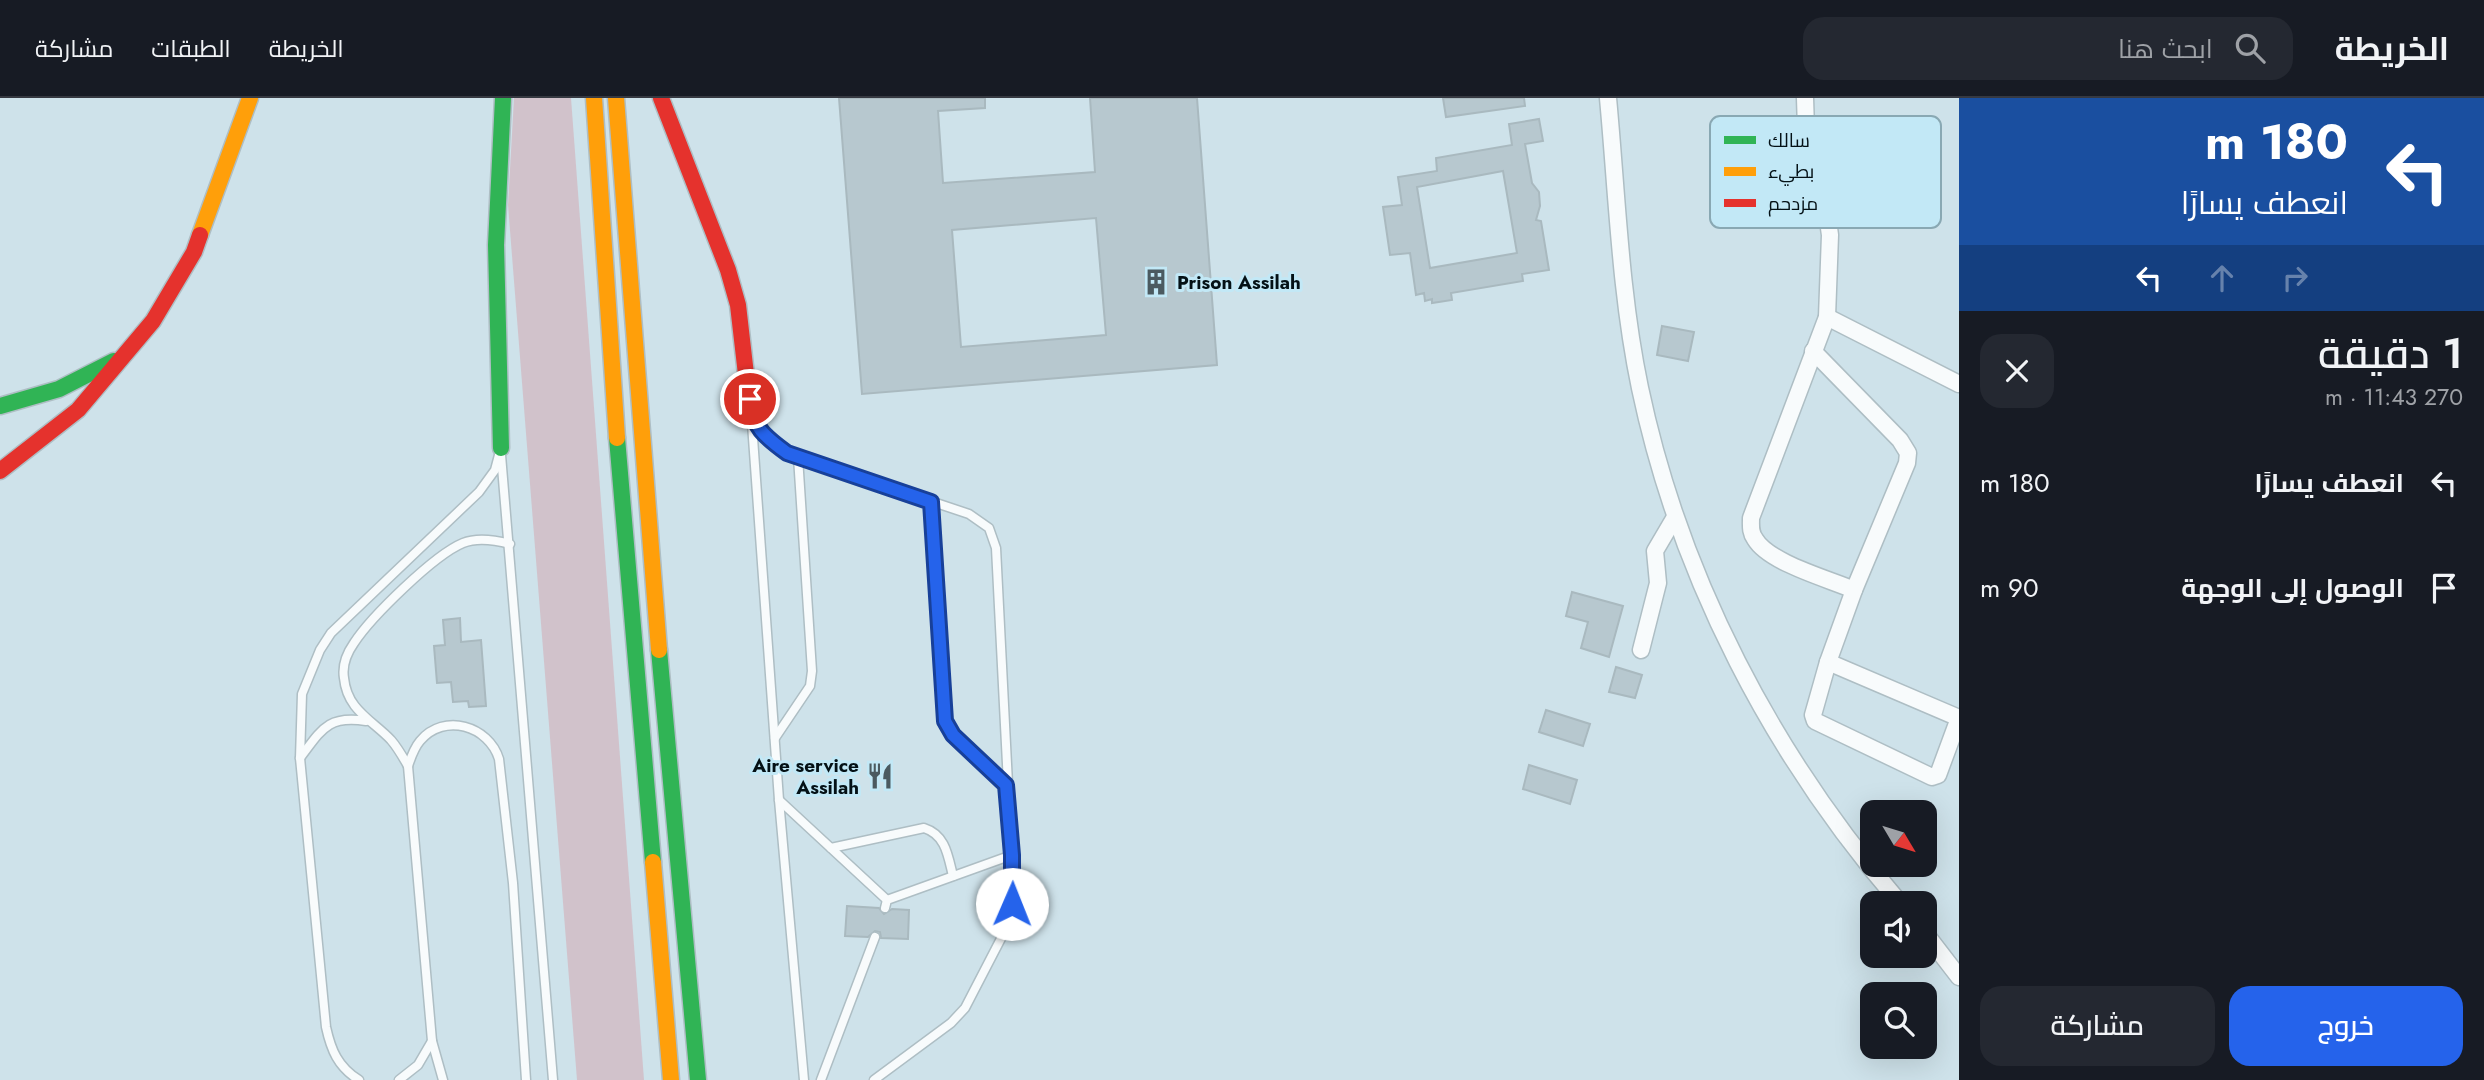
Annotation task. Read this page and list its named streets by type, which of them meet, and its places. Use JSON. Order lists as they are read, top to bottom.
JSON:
{
  "places": {
    "building": ["Prison Assilah"],
    "restaurant": ["Aire service Assilah"]
  },
  "legend": ["سالك", "بطيء", "مزدحم"],
  "north": "bottom right",
  "page": {
    "header": "الخريطة",
    "search": "ابحث هنا",
    "nav": ["الخريطة", "الطبقات", "مشاركة"],
    "turn": ["180 m", "انعطف يسارًا"],
    "heading": ["1 دقيقة", "270 m · 11:43"],
    "list": [
      {
        "name": "انعطف يسارًا",
        "value": "180 m"
      },
      {
        "name": "الوصول إلى الوجهة",
        "value": "90 m"
      }
    ],
    "buttons": ["خروج", "مشاركة"]
  }
}
